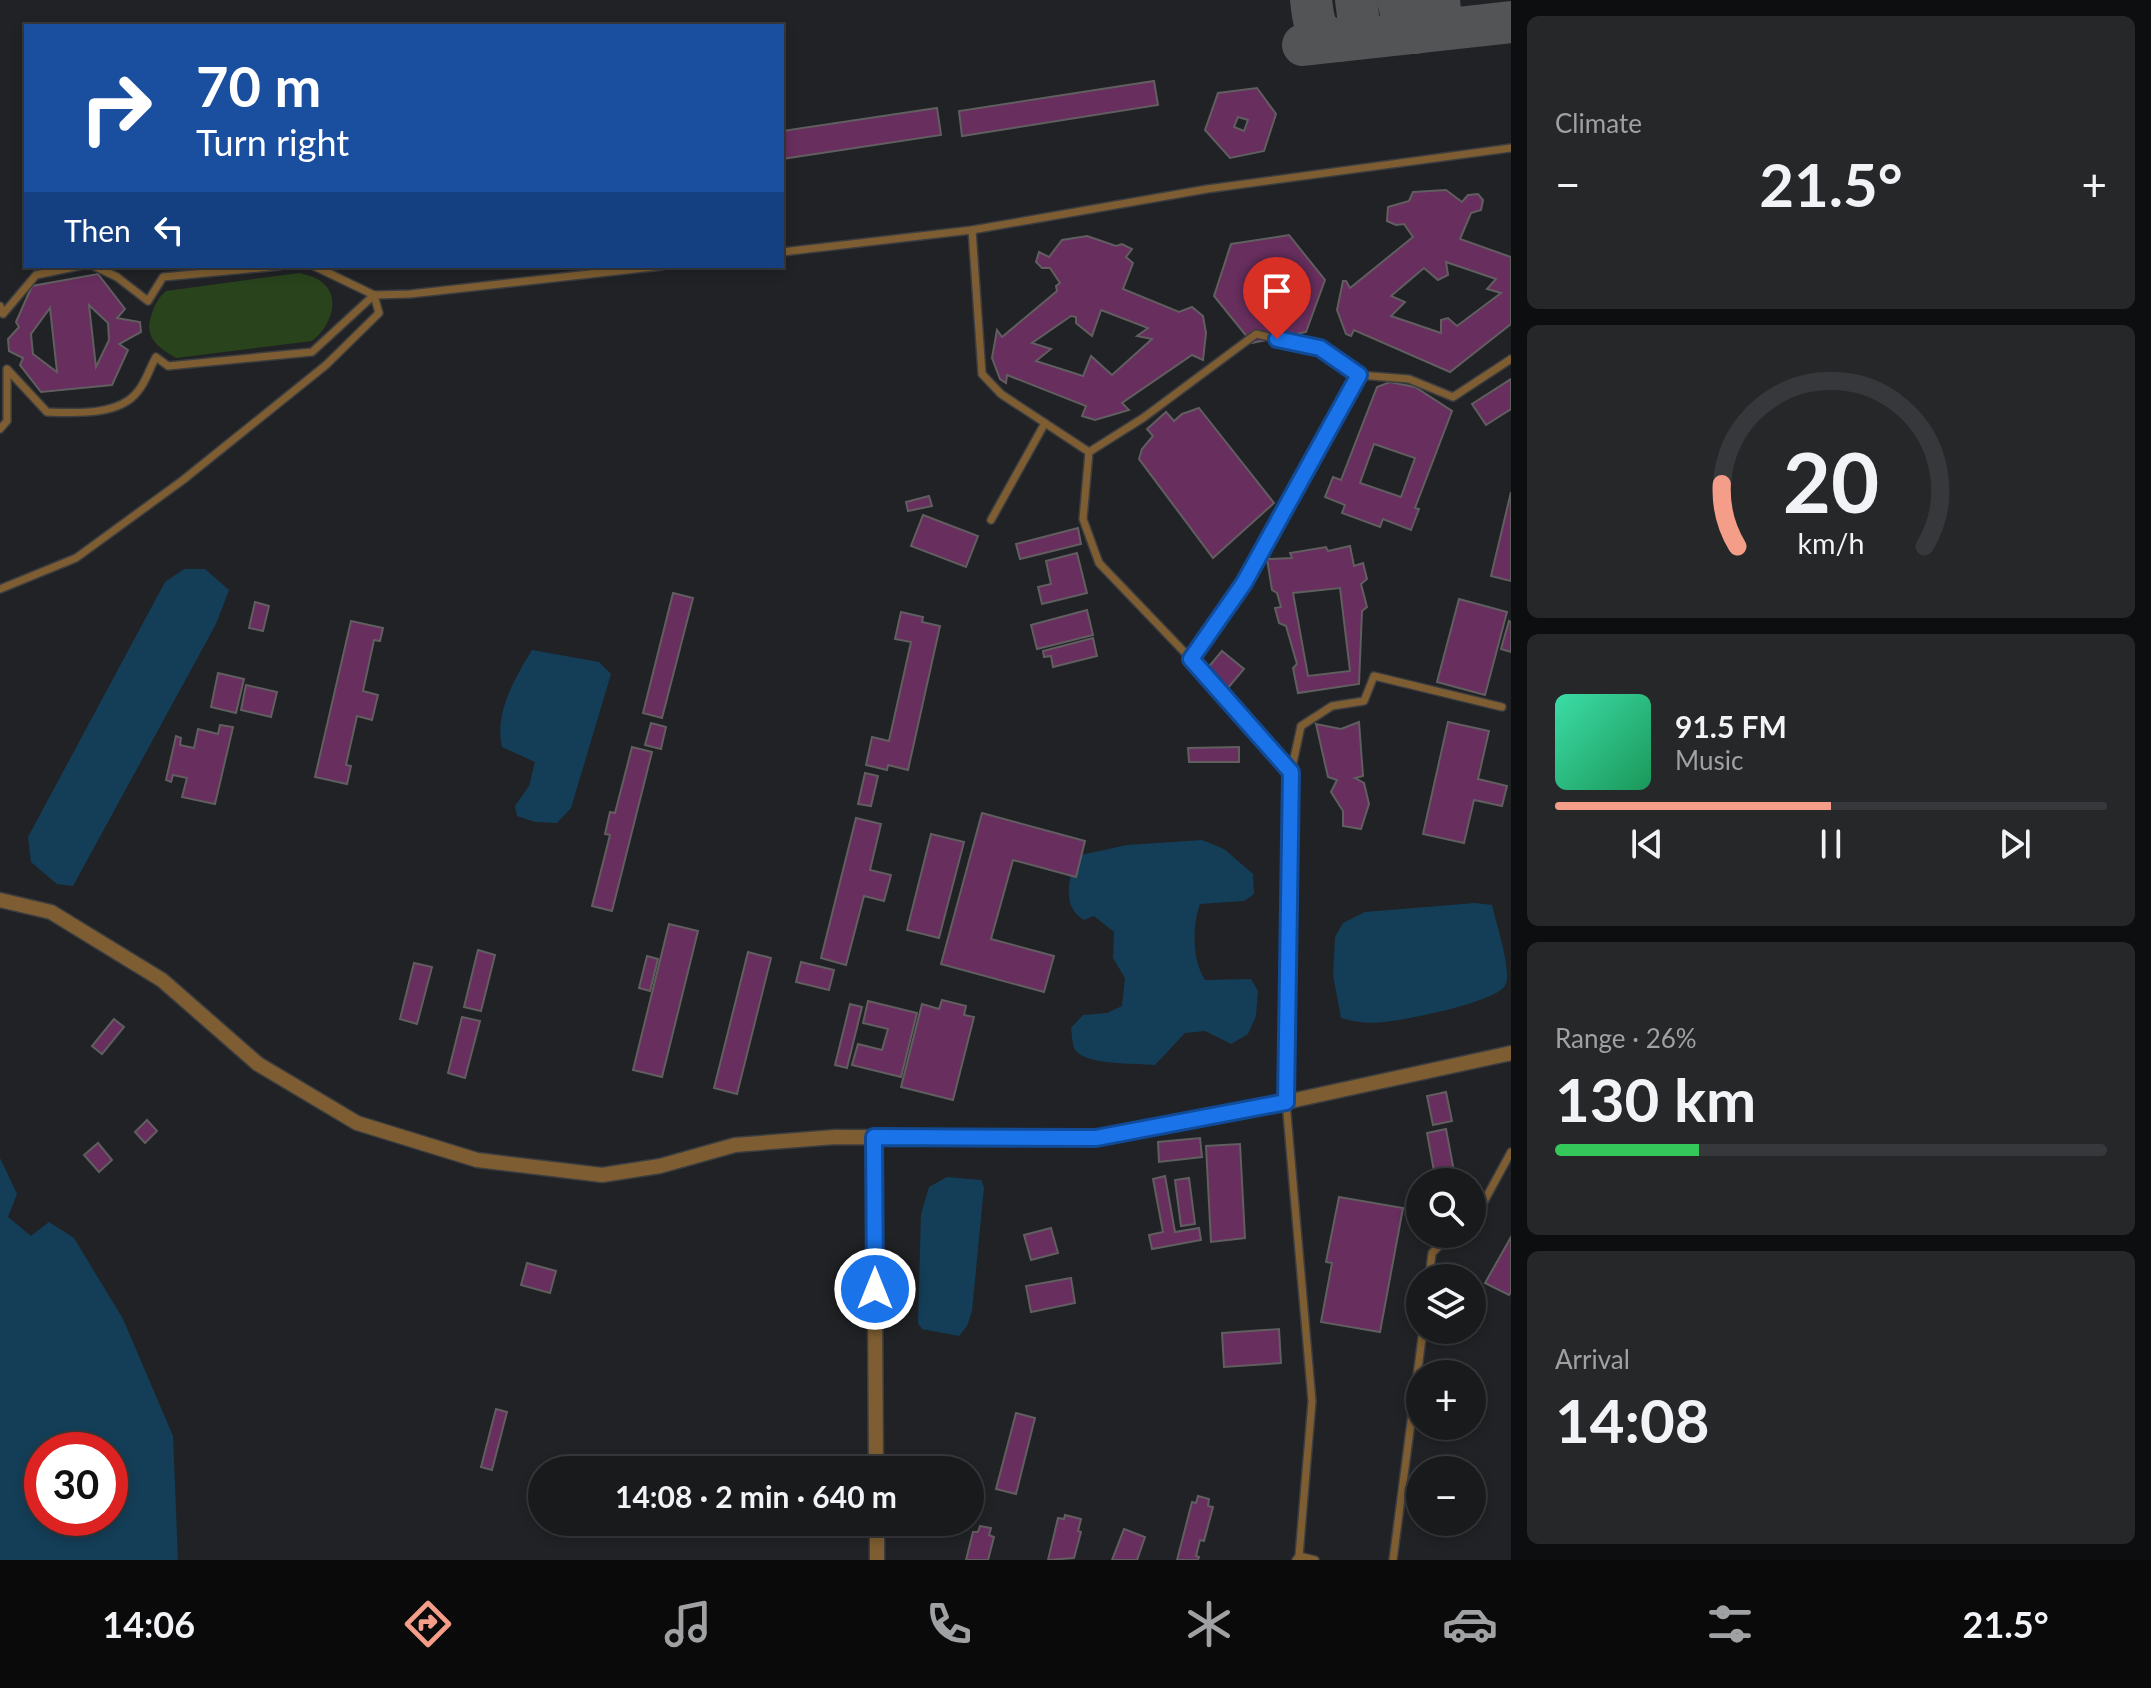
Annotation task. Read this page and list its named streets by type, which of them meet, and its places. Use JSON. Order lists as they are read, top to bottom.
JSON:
{
  "page": {
    "tile": [
      "Climate",
      ["Range · 26%", "130 km"],
      ["Arrival", "14:08"]
    ],
    "turn": ["70 m", "Turn right"],
    "heat": ["−", "21.5°", "+"],
    "then": "Then",
    "song": ["91.5 FM", "Music"],
    "map_buttons": ["+", "−"],
    "limit": "30",
    "trip": "14:08 · 2 min · 640 m",
    "tabs": ["14:06", "21.5°"],
    "gauge": ["20", "km/h"]
  }
}
